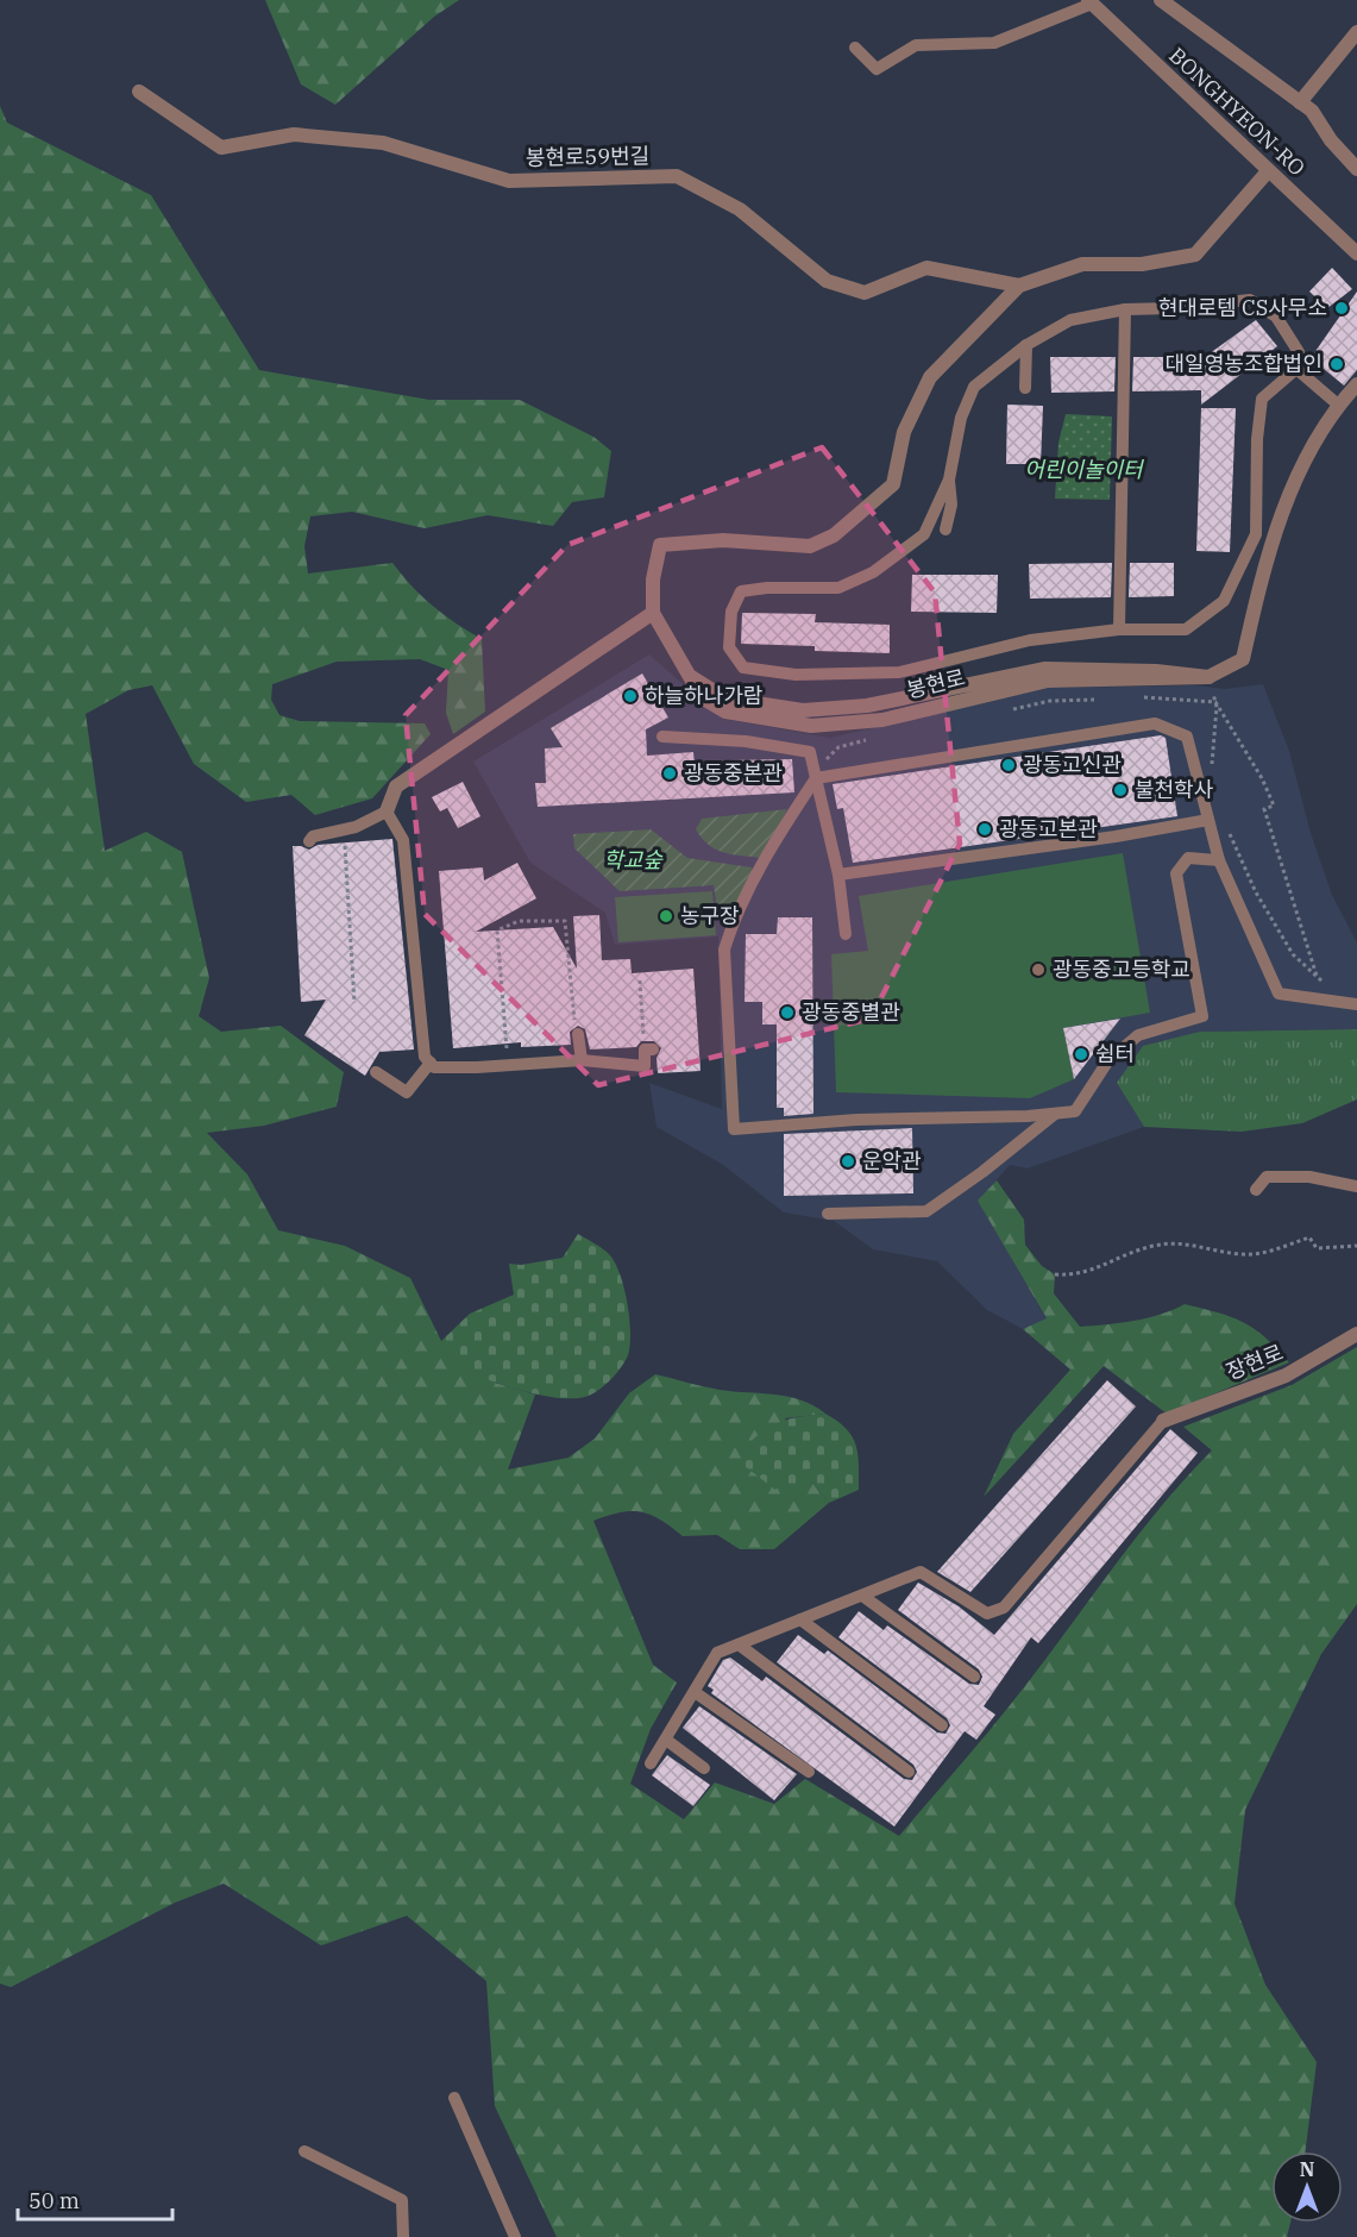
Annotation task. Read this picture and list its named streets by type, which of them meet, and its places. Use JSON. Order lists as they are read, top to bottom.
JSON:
{
  "streets": {
    "street": [
      "BONGHYEON-RO",
      "봉현로59번길",
      "봉현로",
      "장현로"
    ]
  },
  "crossings": [
    ["BONGHYEON-RO", "봉현로59번길"],
    ["봉현로59번길", "봉현로"]
  ],
  "parks": ["어린이놀이터", "학교숲"],
  "places": [
    "현대로템 CS사무소",
    "대일영농조합법인",
    "하늘하나가람",
    "광동고신관",
    "광동중본관",
    "불천학사",
    "광동고본관",
    "농구장",
    "광동중고등학교",
    "광동중별관",
    "쉼터",
    "운악관"
  ],
  "scale_bar": "50 m",
  "north": "top"
}
